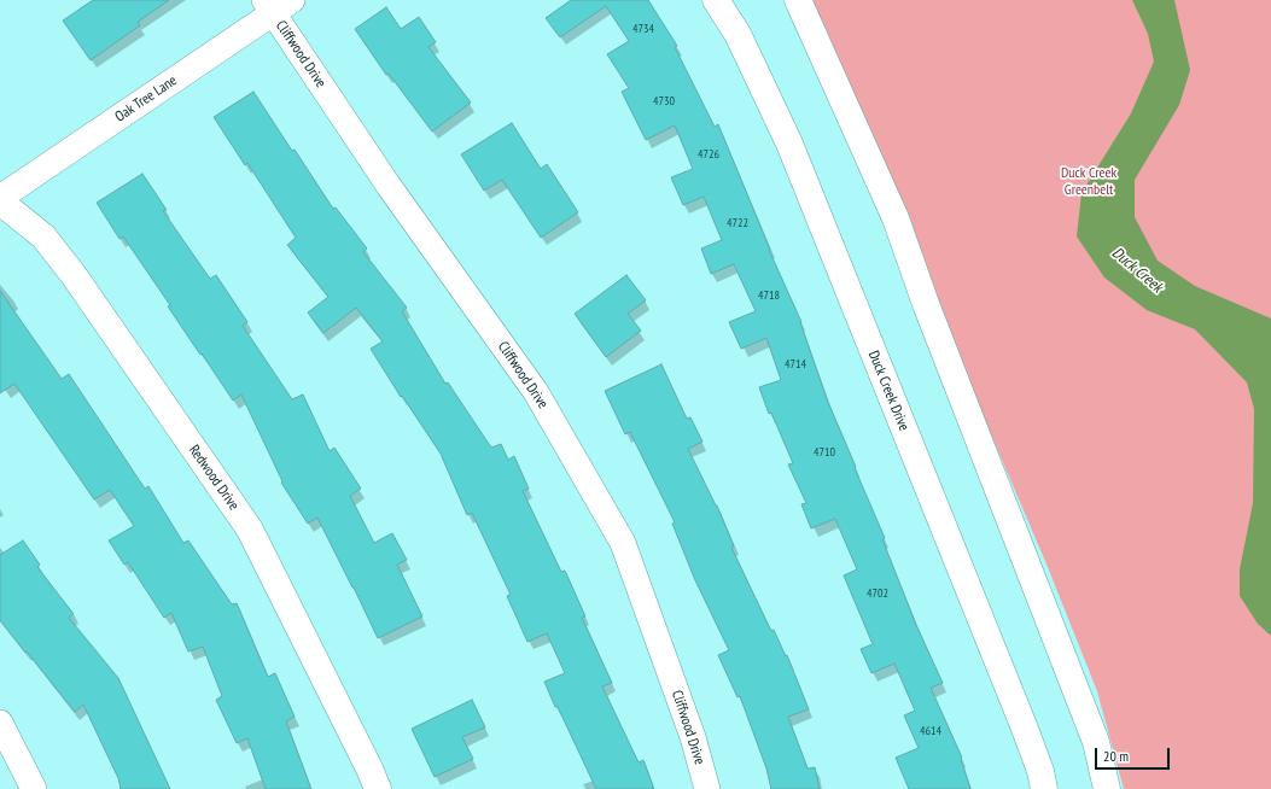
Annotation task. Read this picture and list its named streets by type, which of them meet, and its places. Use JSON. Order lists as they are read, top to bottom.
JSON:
{
  "streets": {
    "main road": ["Duck Creek Drive", "Redwood Drive"],
    "street": ["Cliffwood Drive", "Oak Tree Lane"]
  },
  "crossings": [
    ["Cliffwood Drive", "Oak Tree Lane"],
    ["Oak Tree Lane", "Redwood Drive"]
  ],
  "water": ["Duck Creek"],
  "parks": ["Duck Creek Greenbelt"],
  "house_numbers": [
    "4734",
    "4730",
    "4726",
    "4722",
    "4718",
    "4714",
    "4710",
    "4702",
    "4614"
  ],
  "scale_bar": "20 m"
}
